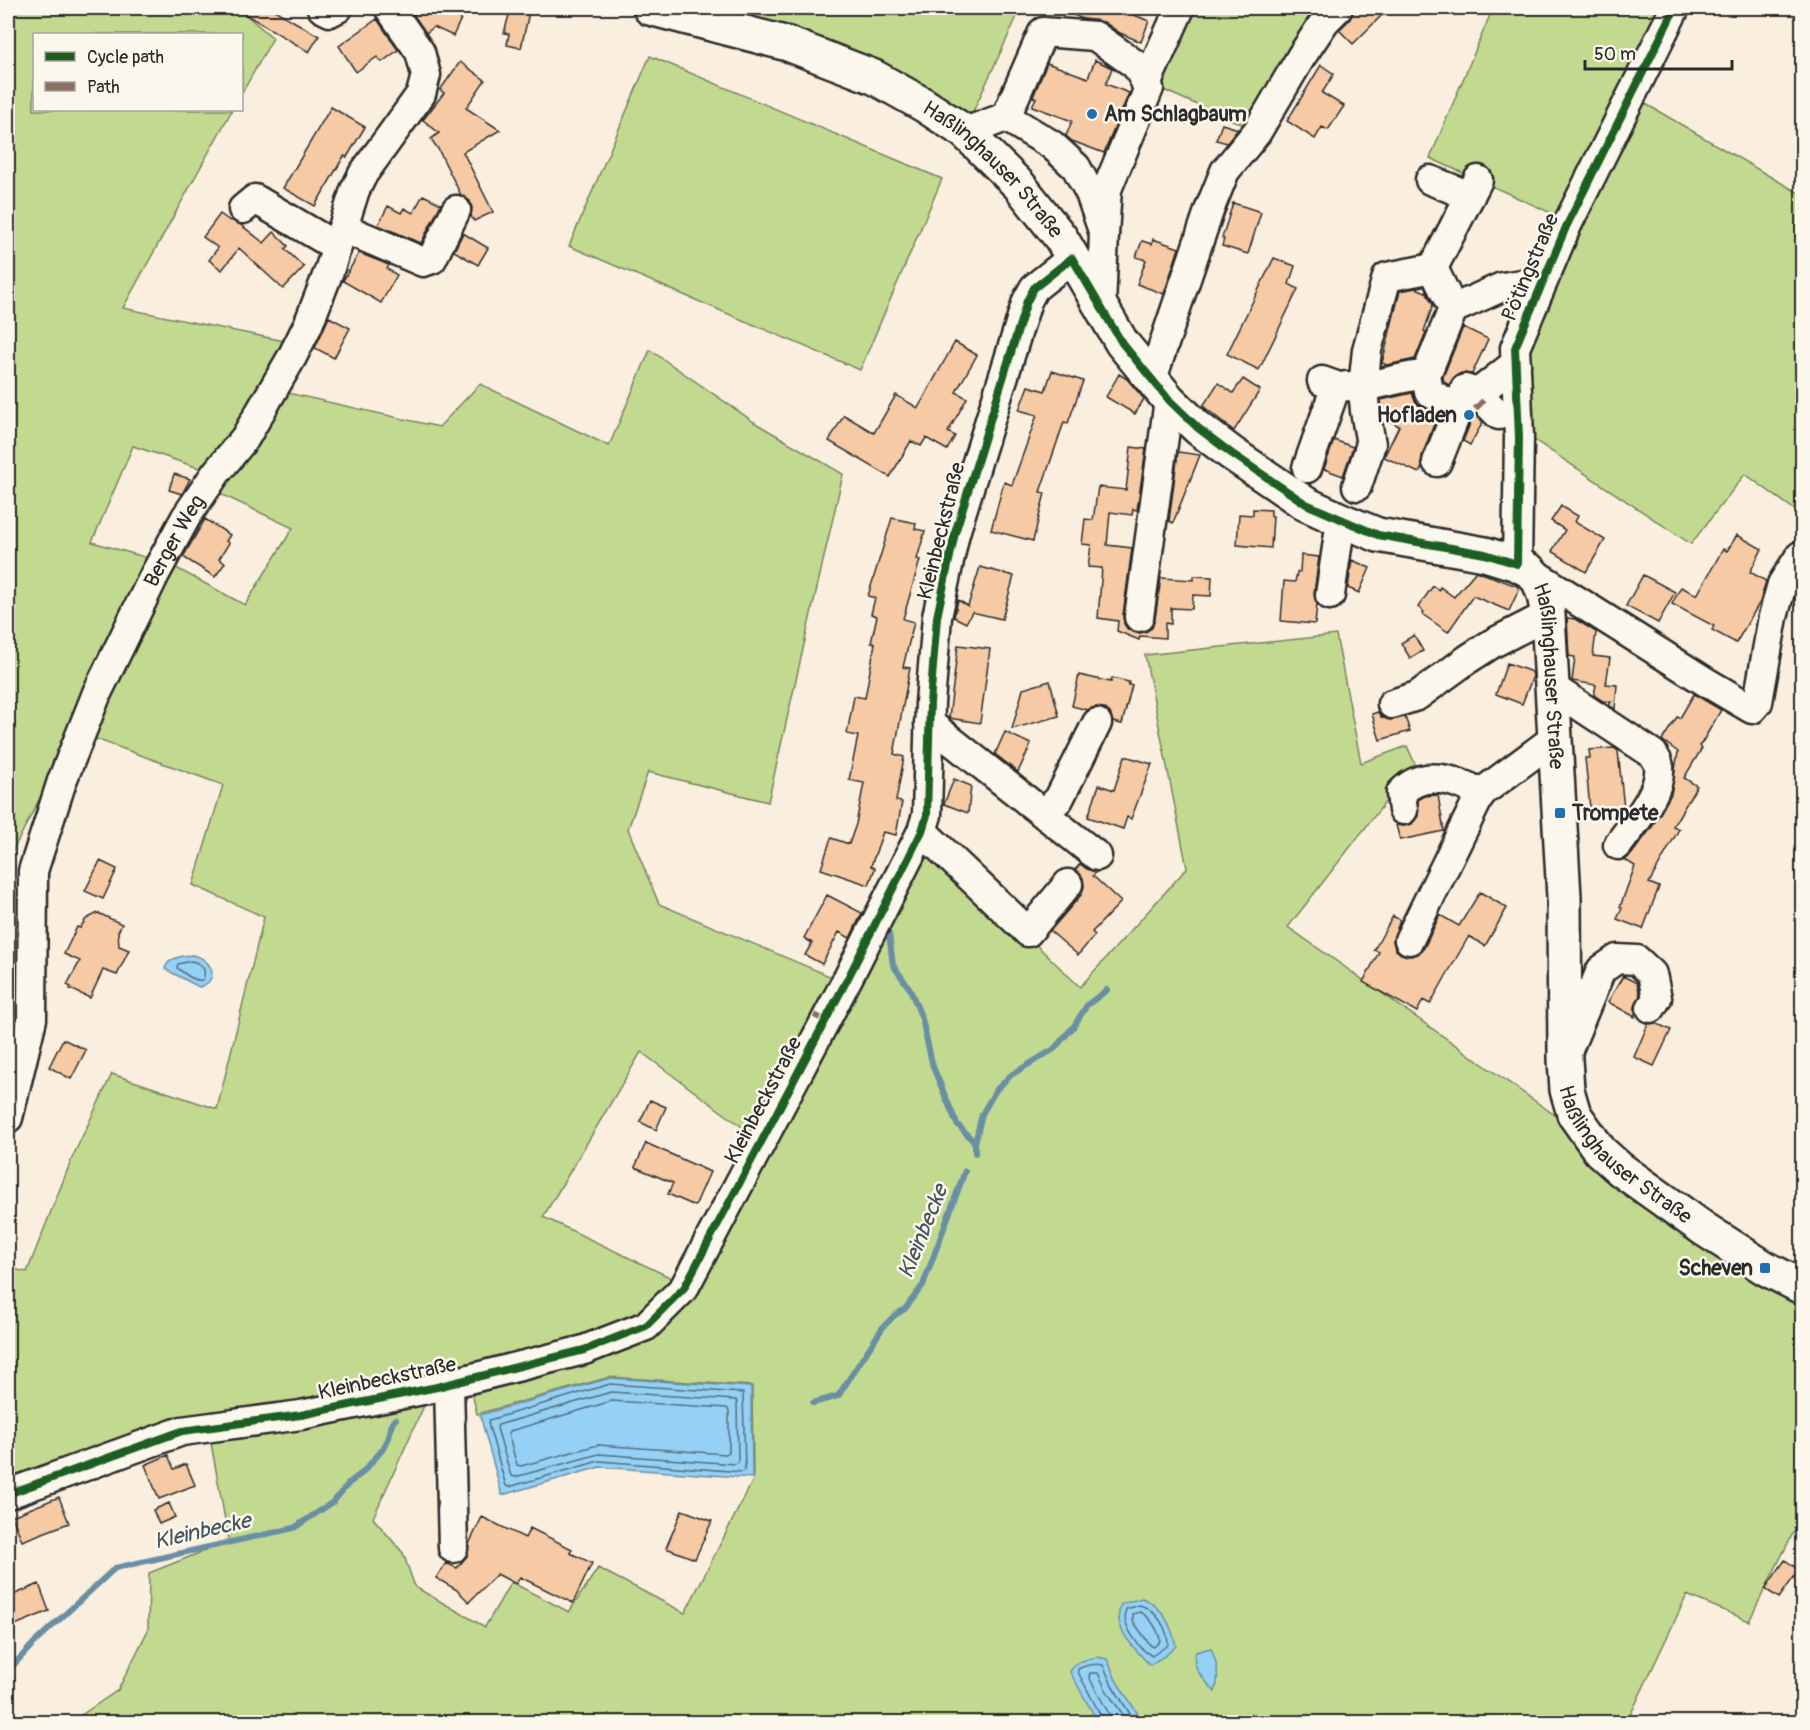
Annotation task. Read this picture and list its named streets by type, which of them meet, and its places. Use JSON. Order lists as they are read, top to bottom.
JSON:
{
  "streets": {
    "main road": ["Haßlinghauser Straße"],
    "street": ["Pötingstraße", "Kleinbeckstraße", "Berger Weg"]
  },
  "crossings": [
    ["Haßlinghauser Straße", "Pötingstraße"],
    ["Haßlinghauser Straße", "Kleinbeckstraße"]
  ],
  "water": ["Kleinbecke"],
  "places": {
    "other": ["Am Schlagbaum", "Hofladen"],
    "transit": ["Trompete", "Scheven"]
  },
  "legend": ["Cycle path", "Path"],
  "scale_bar": "50 m"
}
